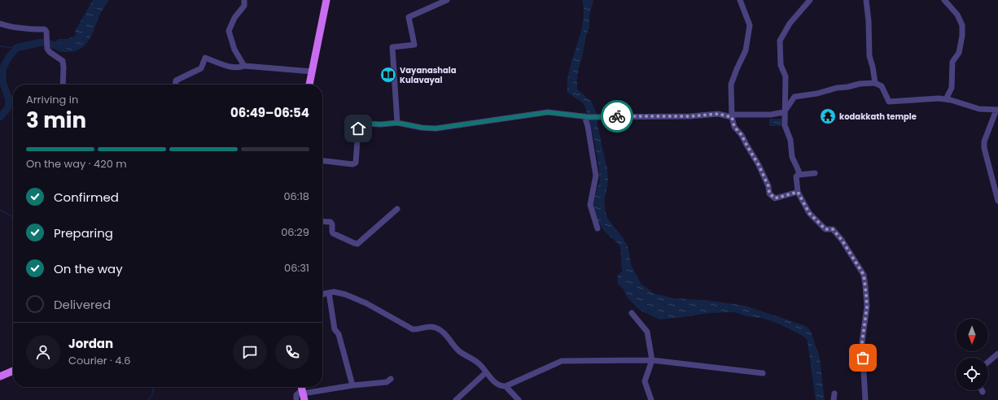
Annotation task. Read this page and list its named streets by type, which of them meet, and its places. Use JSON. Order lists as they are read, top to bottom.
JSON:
{
  "places": {
    "library": ["Vayanashala Kulavayal"],
    "temple": ["kodakkath temple"]
  },
  "north": "bottom",
  "page": {
    "heading": ["3 min", "Arriving in", "06:49–06:54"],
    "panel": ["Jordan", "Courier · 4.6"],
    "bar": "On the way · 420 m",
    "list": [
      ["Confirmed", "06:18"],
      ["Preparing", "06:29"],
      ["On the way", "06:31"],
      "Delivered"
    ]
  }
}
